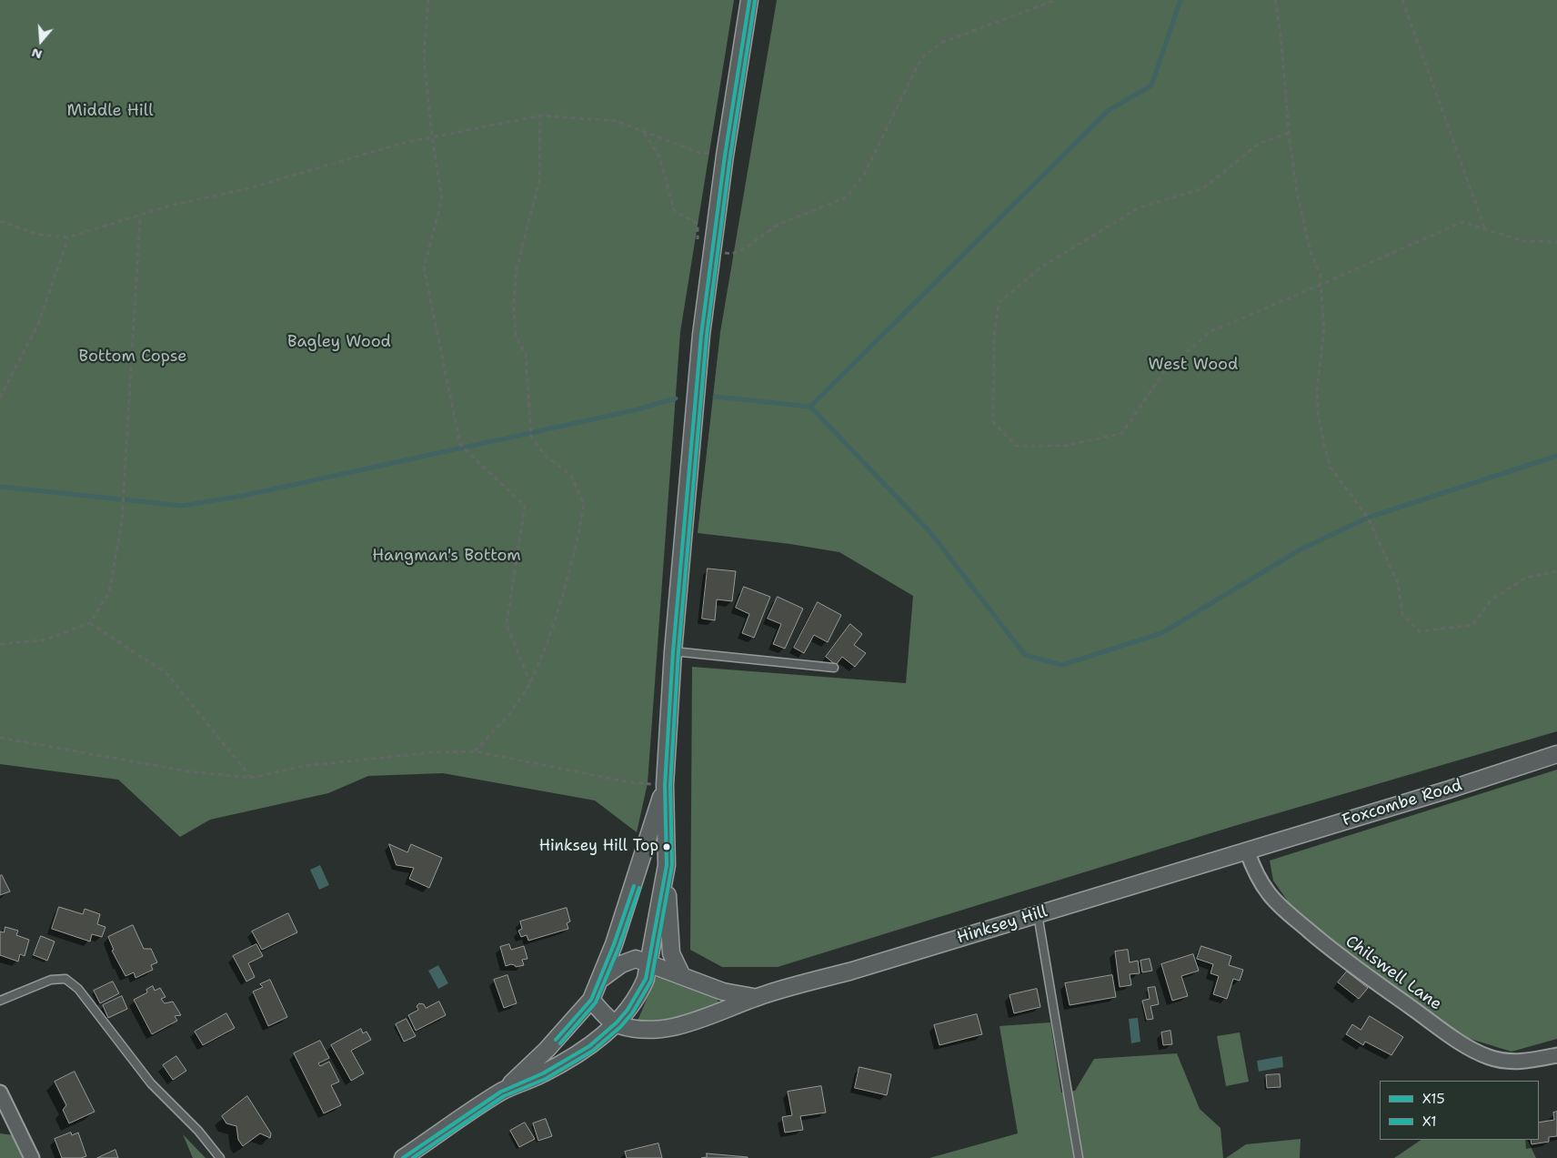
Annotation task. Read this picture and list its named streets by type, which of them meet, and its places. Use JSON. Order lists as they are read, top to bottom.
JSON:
{
  "streets": {
    "street": ["Foxcombe Road", "Hinksey Hill", "Chilswell Lane"]
  },
  "crossings": [
    ["Foxcombe Road", "Hinksey Hill"],
    ["Foxcombe Road", "Chilswell Lane"],
    ["Hinksey Hill", "Chilswell Lane"]
  ],
  "parks": [
    "Middle Hill",
    "Bagley Wood",
    "Bottom Copse",
    "West Wood",
    "Hangman's Bottom"
  ],
  "places": ["Hinksey Hill Top"],
  "lines": ["transit line X15", "transit line X1"],
  "legend": ["X15", "X1"],
  "north": "bottom"
}
